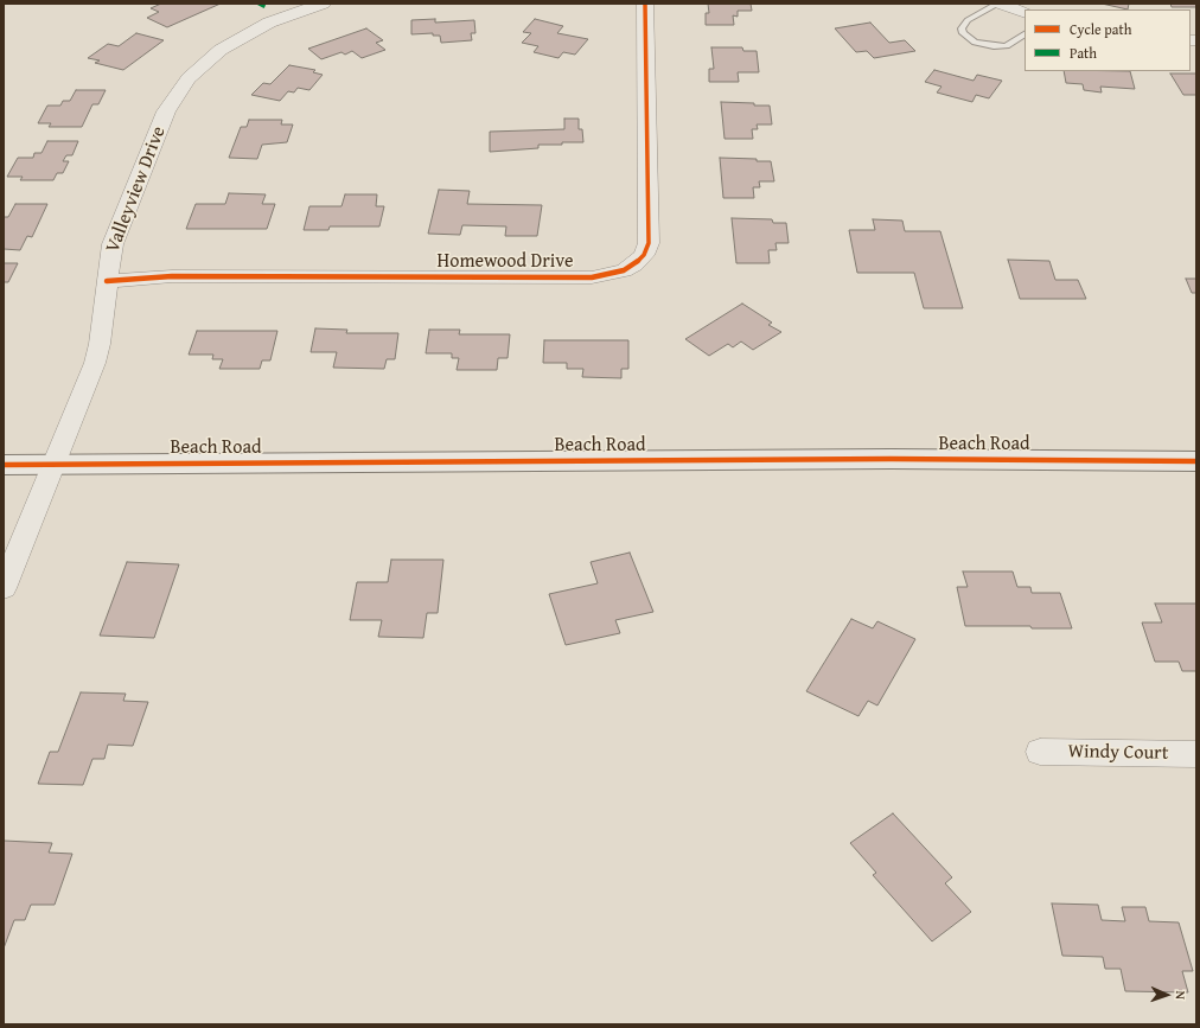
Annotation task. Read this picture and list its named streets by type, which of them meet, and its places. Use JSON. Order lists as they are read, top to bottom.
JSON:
{
  "streets": {
    "street": [
      "Valleyview Drive",
      "Homewood Drive",
      "Beach Road",
      "Windy Court"
    ]
  },
  "crossings": [
    ["Valleyview Drive", "Homewood Drive"],
    ["Valleyview Drive", "Beach Road"]
  ],
  "legend": ["Cycle path", "Path"],
  "north": "right"
}
